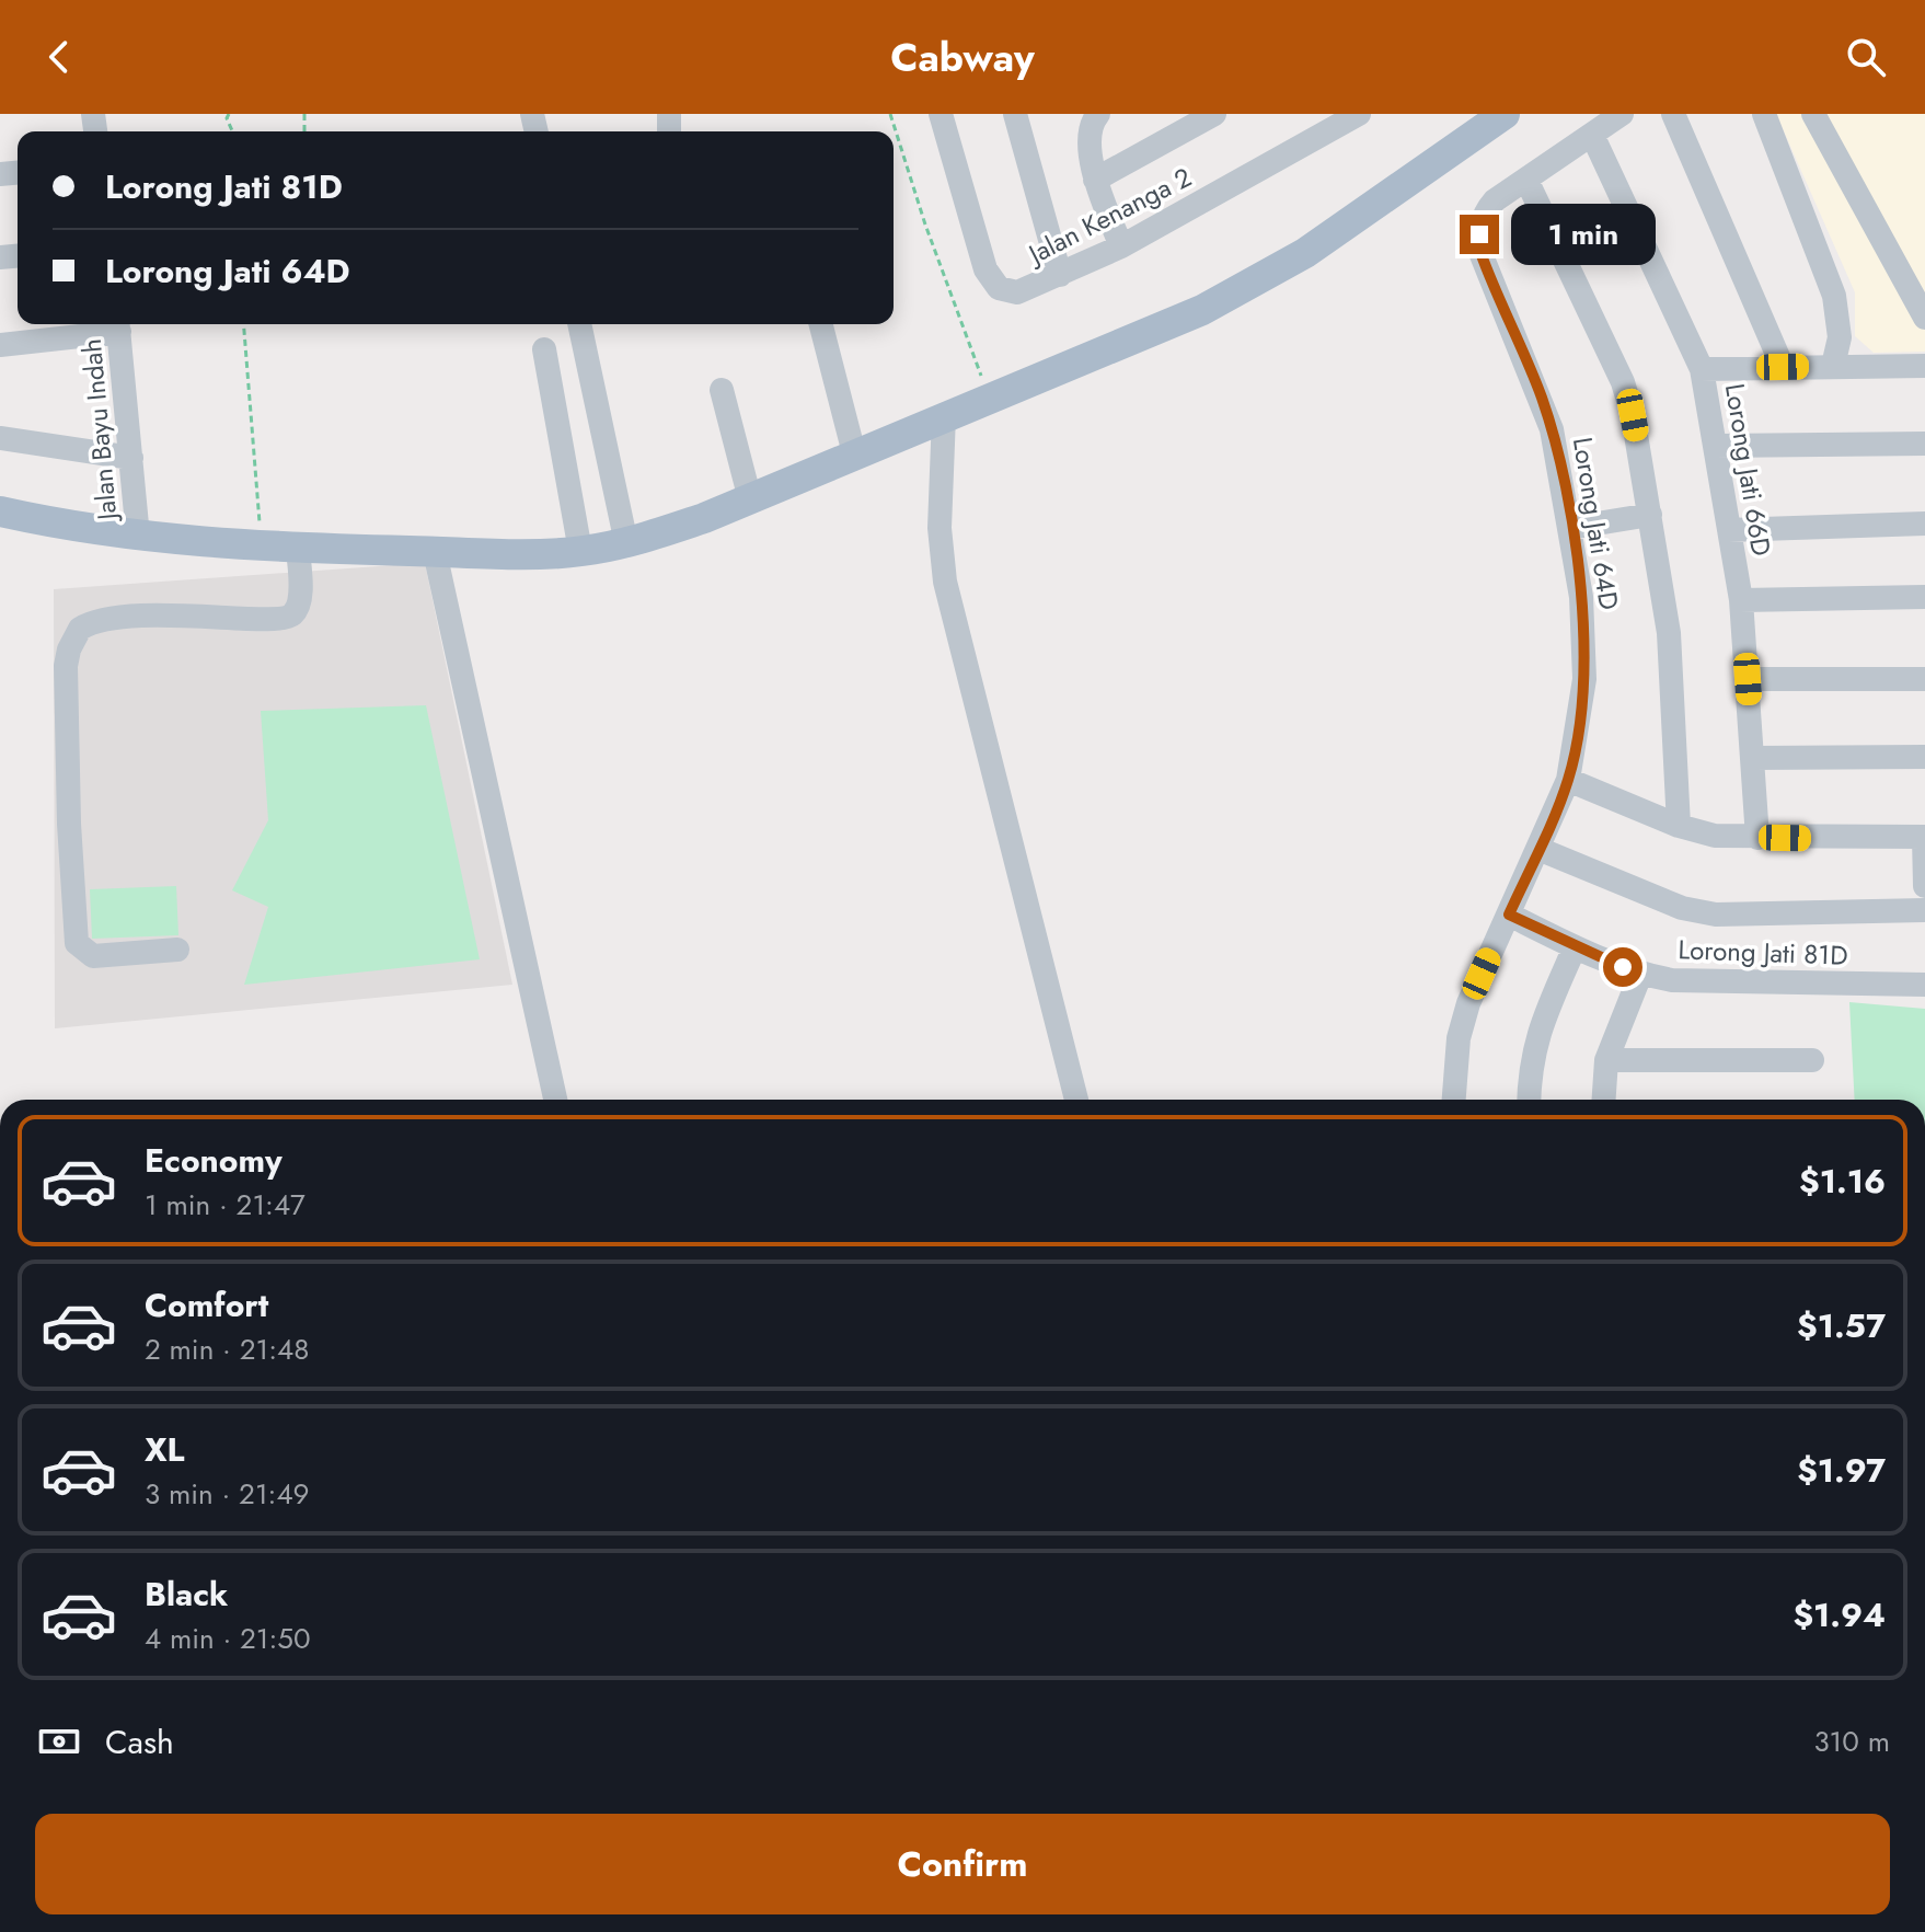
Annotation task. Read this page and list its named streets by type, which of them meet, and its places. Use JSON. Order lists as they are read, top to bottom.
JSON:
{
  "streets": {
    "street": [
      "Jalan Kenanga 2",
      "Jalan Bayu Indah",
      "Lorong Jati 66D",
      "Lorong Jati 64D",
      "Lorong Jati 81D"
    ]
  },
  "crossings": [
    ["Lorong Jati 66D", "Lorong Jati 64D"],
    ["Lorong Jati 64D", "Lorong Jati 81D"]
  ],
  "page": {
    "header": "Cabway",
    "banner": ["Lorong Jati 81D", "Lorong Jati 64D"],
    "bubble": "1 min",
    "list": [
      {
        "name": "Economy",
        "note": "1 min · 21:47",
        "value": "$1.16"
      },
      {
        "name": "Comfort",
        "note": "2 min · 21:48",
        "value": "$1.57"
      },
      {
        "name": "XL",
        "note": "3 min · 21:49",
        "value": "$1.97"
      },
      {
        "name": "Black",
        "note": "4 min · 21:50",
        "value": "$1.94"
      }
    ],
    "pay": ["Cash", "310 m"],
    "buttons": "Confirm"
  }
}
